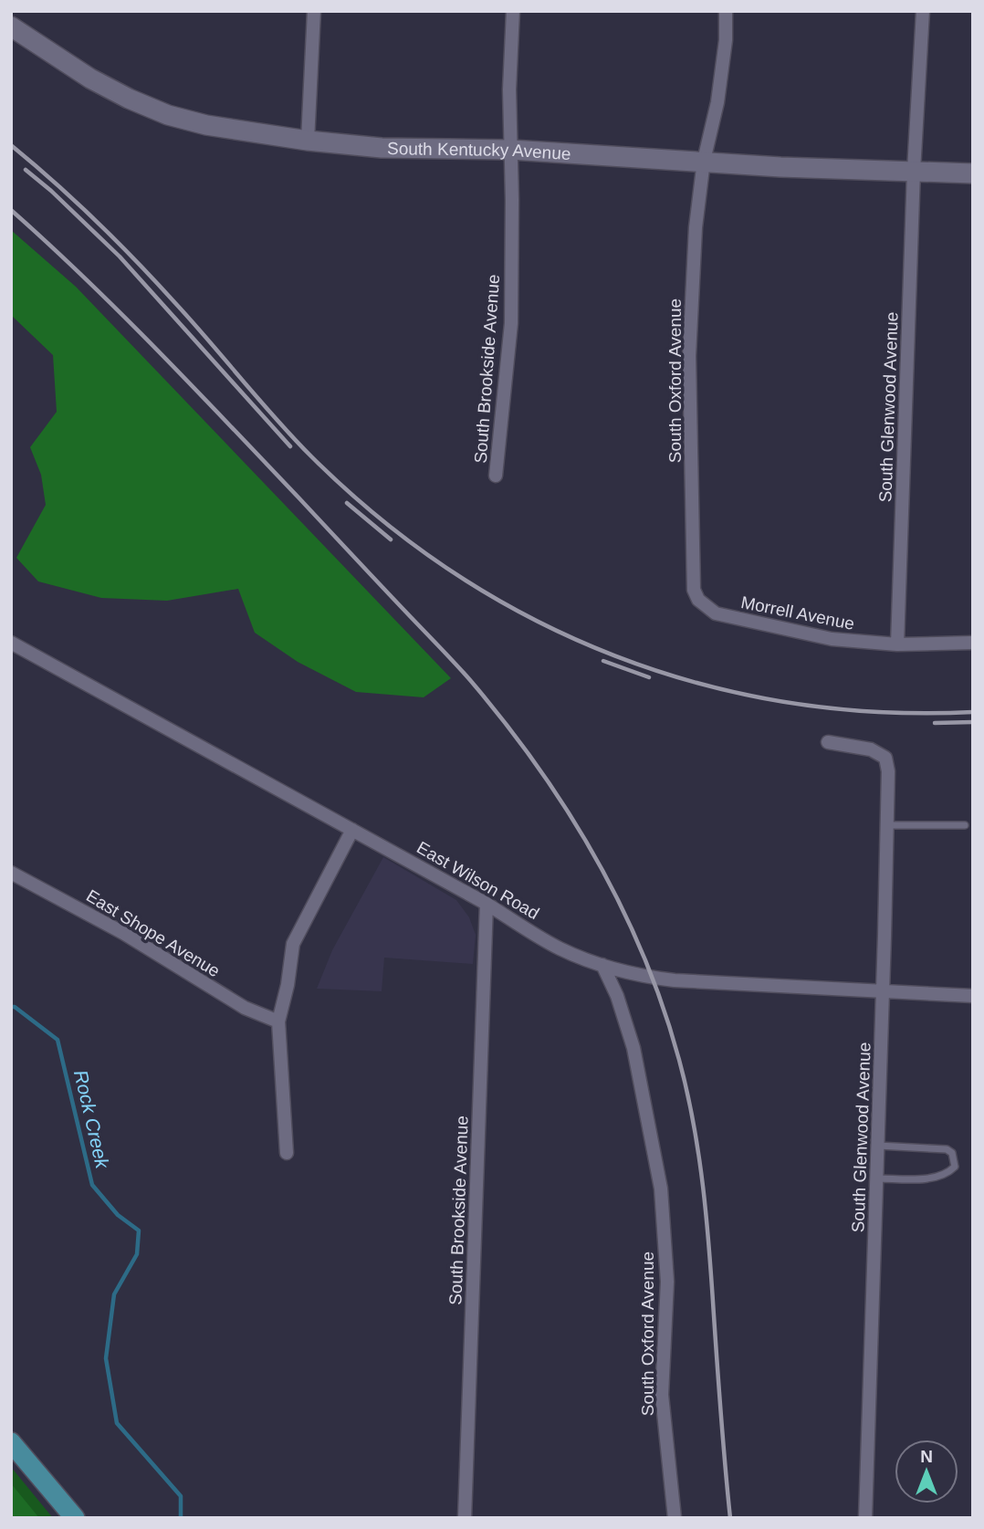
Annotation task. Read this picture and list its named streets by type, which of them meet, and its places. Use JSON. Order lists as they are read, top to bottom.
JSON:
{
  "streets": {
    "street": [
      "South Kentucky Avenue",
      "South Brookside Avenue",
      "South Oxford Avenue",
      "South Glenwood Avenue",
      "Morrell Avenue",
      "East Wilson Road",
      "East Shope Avenue"
    ]
  },
  "crossings": [
    ["South Kentucky Avenue", "South Brookside Avenue"],
    ["South Kentucky Avenue", "South Oxford Avenue"],
    ["South Kentucky Avenue", "South Glenwood Avenue"],
    ["South Brookside Avenue", "East Wilson Road"],
    ["South Oxford Avenue", "Morrell Avenue"],
    ["South Oxford Avenue", "East Wilson Road"],
    ["South Glenwood Avenue", "Morrell Avenue"],
    ["South Glenwood Avenue", "East Wilson Road"]
  ],
  "water": ["Rock Creek"],
  "north": "top"
}
